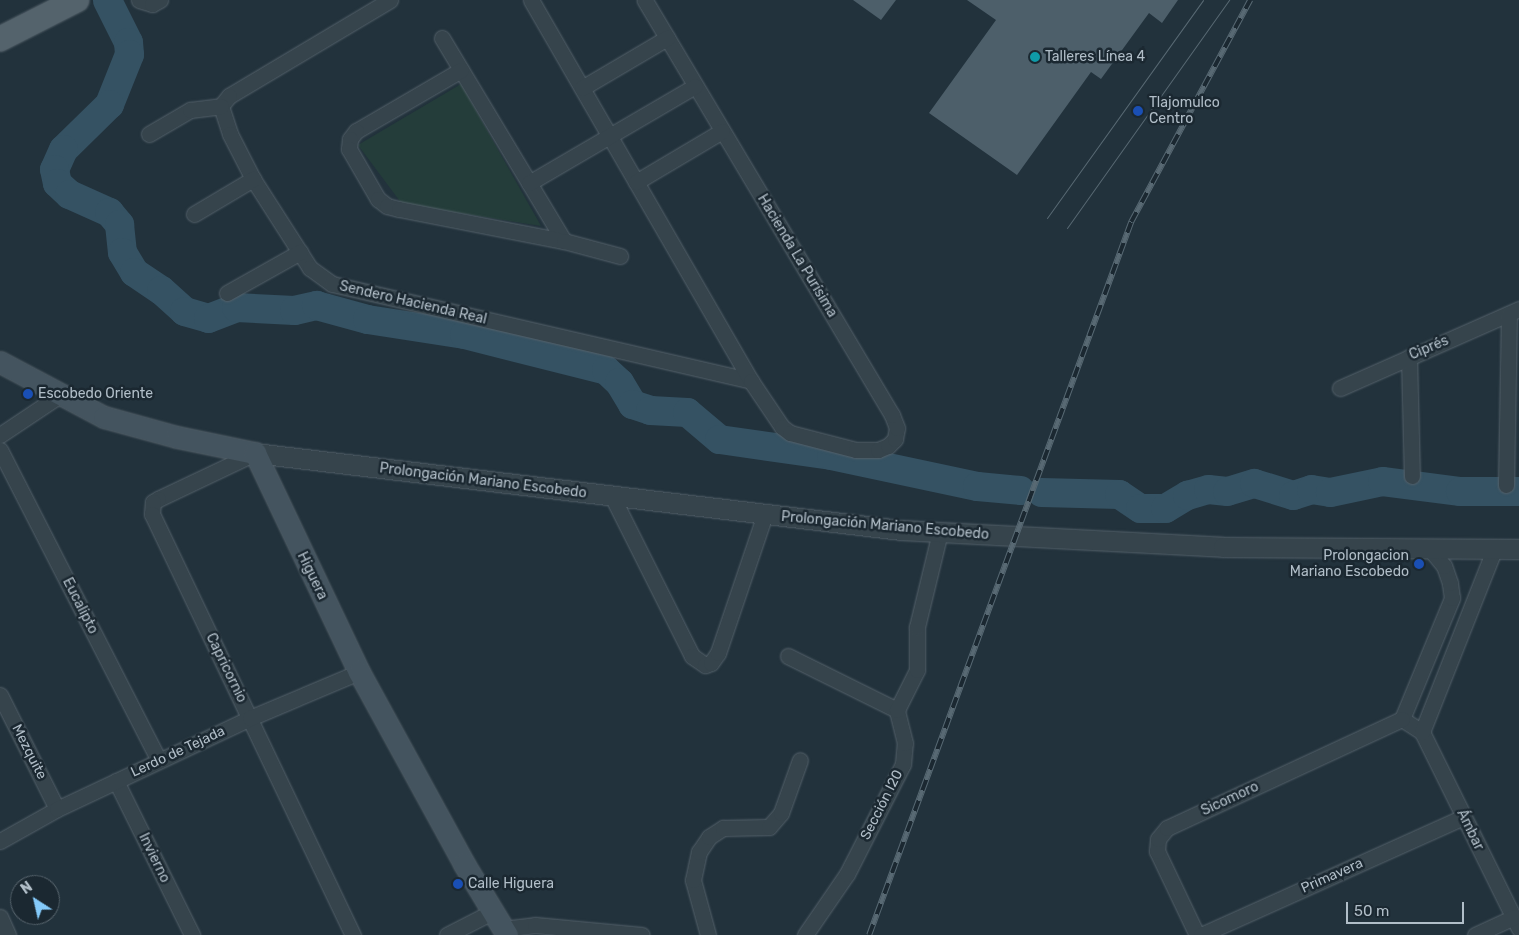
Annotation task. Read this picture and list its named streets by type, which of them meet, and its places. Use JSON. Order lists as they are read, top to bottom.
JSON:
{
  "streets": {
    "main road": ["Higuera"],
    "street": [
      "Hacienda La Purísima",
      "Sendero Hacienda Real",
      "Ciprés",
      "Prolongación Mariano Escobedo",
      "Eucalipto",
      "Capricornio",
      "Mezquite",
      "Lerdo de Tejada",
      "Sicomoro",
      "Sección I20",
      "Ámbar",
      "Invierno",
      "Primavera"
    ]
  },
  "crossings": [
    ["Hacienda La Purísima", "Sendero Hacienda Real"],
    ["Prolongación Mariano Escobedo", "Higuera"],
    ["Prolongación Mariano Escobedo", "Capricornio"],
    ["Higuera", "Capricornio"],
    ["Higuera", "Lerdo de Tejada"],
    ["Eucalipto", "Lerdo de Tejada"],
    ["Capricornio", "Lerdo de Tejada"],
    ["Mezquite", "Lerdo de Tejada"],
    ["Lerdo de Tejada", "Invierno"],
    ["Ámbar", "Primavera"]
  ],
  "places": [
    "Talleres Línea 4",
    "Tlajomulco Centro",
    "Escobedo Oriente",
    "Prolongacion Mariano Escobedo",
    "Calle Higuera"
  ],
  "scale_bar": "50 m",
  "north": "top left"
}
